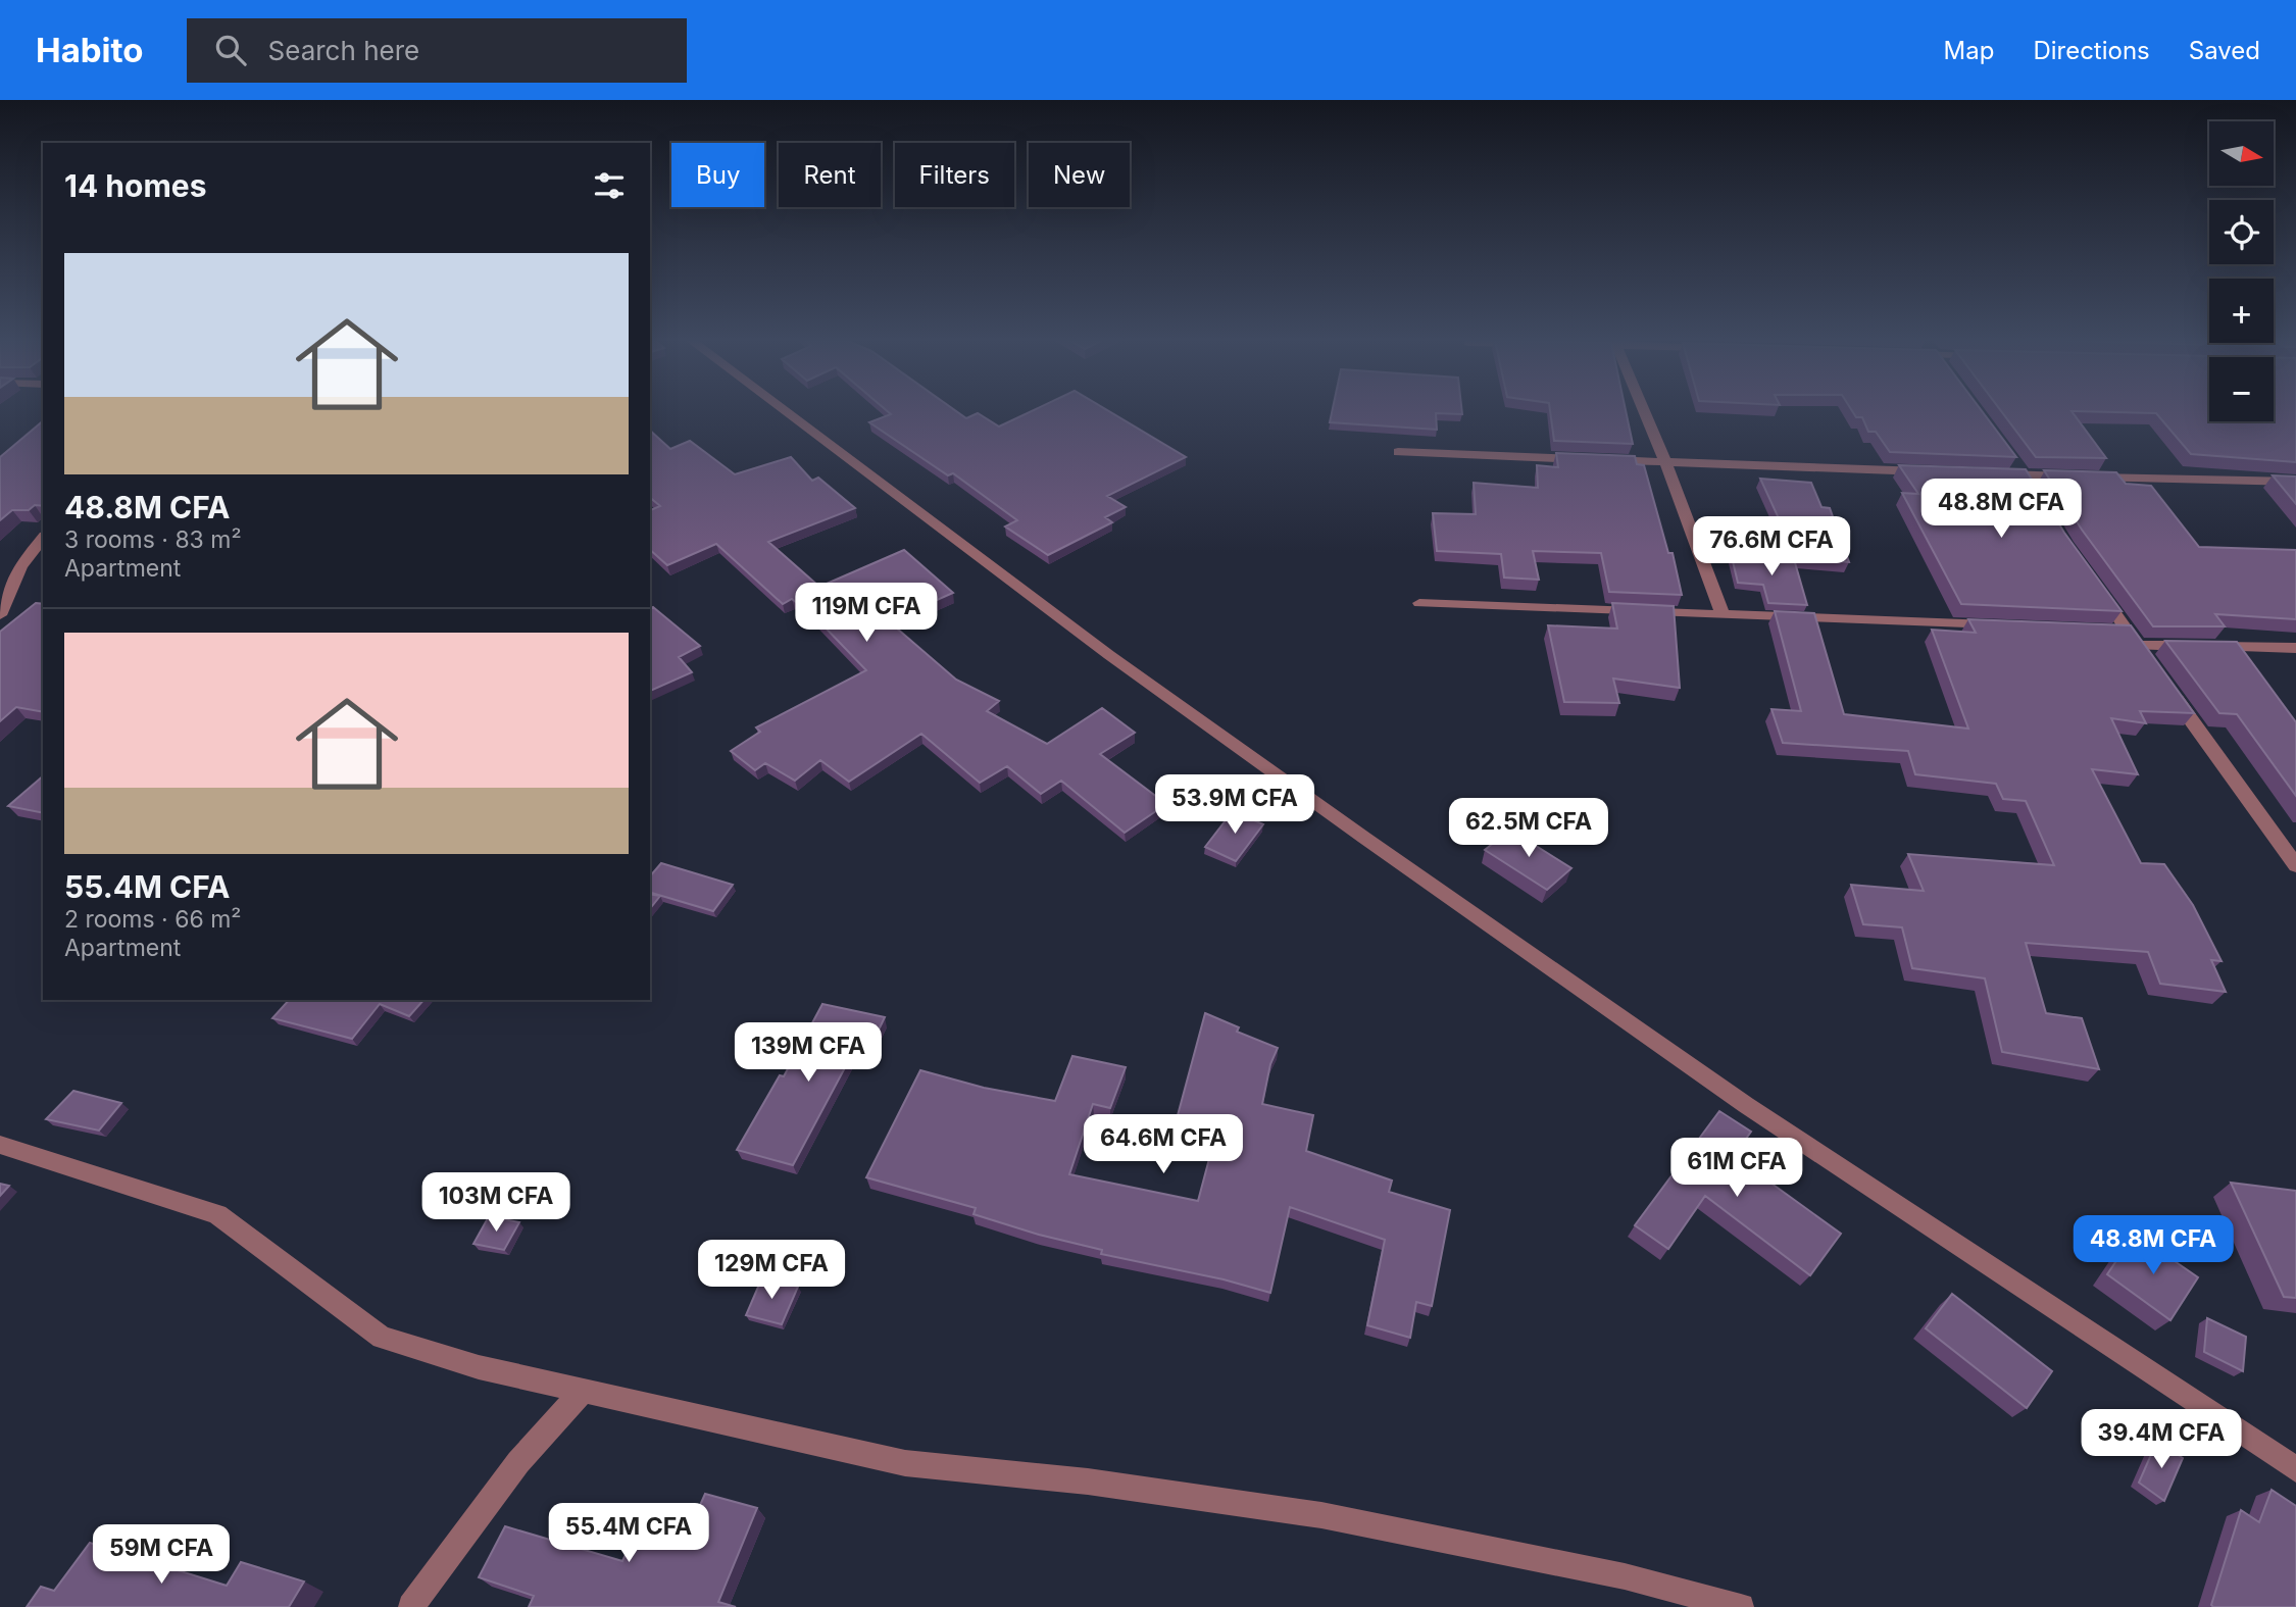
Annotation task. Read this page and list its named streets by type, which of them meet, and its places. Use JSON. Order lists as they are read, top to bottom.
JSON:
{
  "north": "right",
  "page": {
    "header": "Habito",
    "search": "Search here",
    "nav": ["Map", "Directions", "Saved"],
    "map_buttons": ["+", "−"],
    "chip": [
      "Buy",
      "Rent",
      "Filters",
      "New"
    ],
    "heading": "14 homes",
    "list": [
      {
        "name": "48.8M CFA",
        "note": "3 rooms · 83 m² · Apartment"
      },
      {
        "name": "55.4M CFA",
        "note": "2 rooms · 66 m² · Apartment"
      }
    ],
    "price": [
      "48.8M CFA",
      "76.6M CFA",
      "119M CFA",
      "53.9M CFA",
      "62.5M CFA",
      "139M CFA",
      "64.6M CFA",
      "61M CFA",
      "103M CFA",
      "48.8M CFA",
      "129M CFA",
      "39.4M CFA",
      "55.4M CFA",
      "59M CFA"
    ]
  }
}
